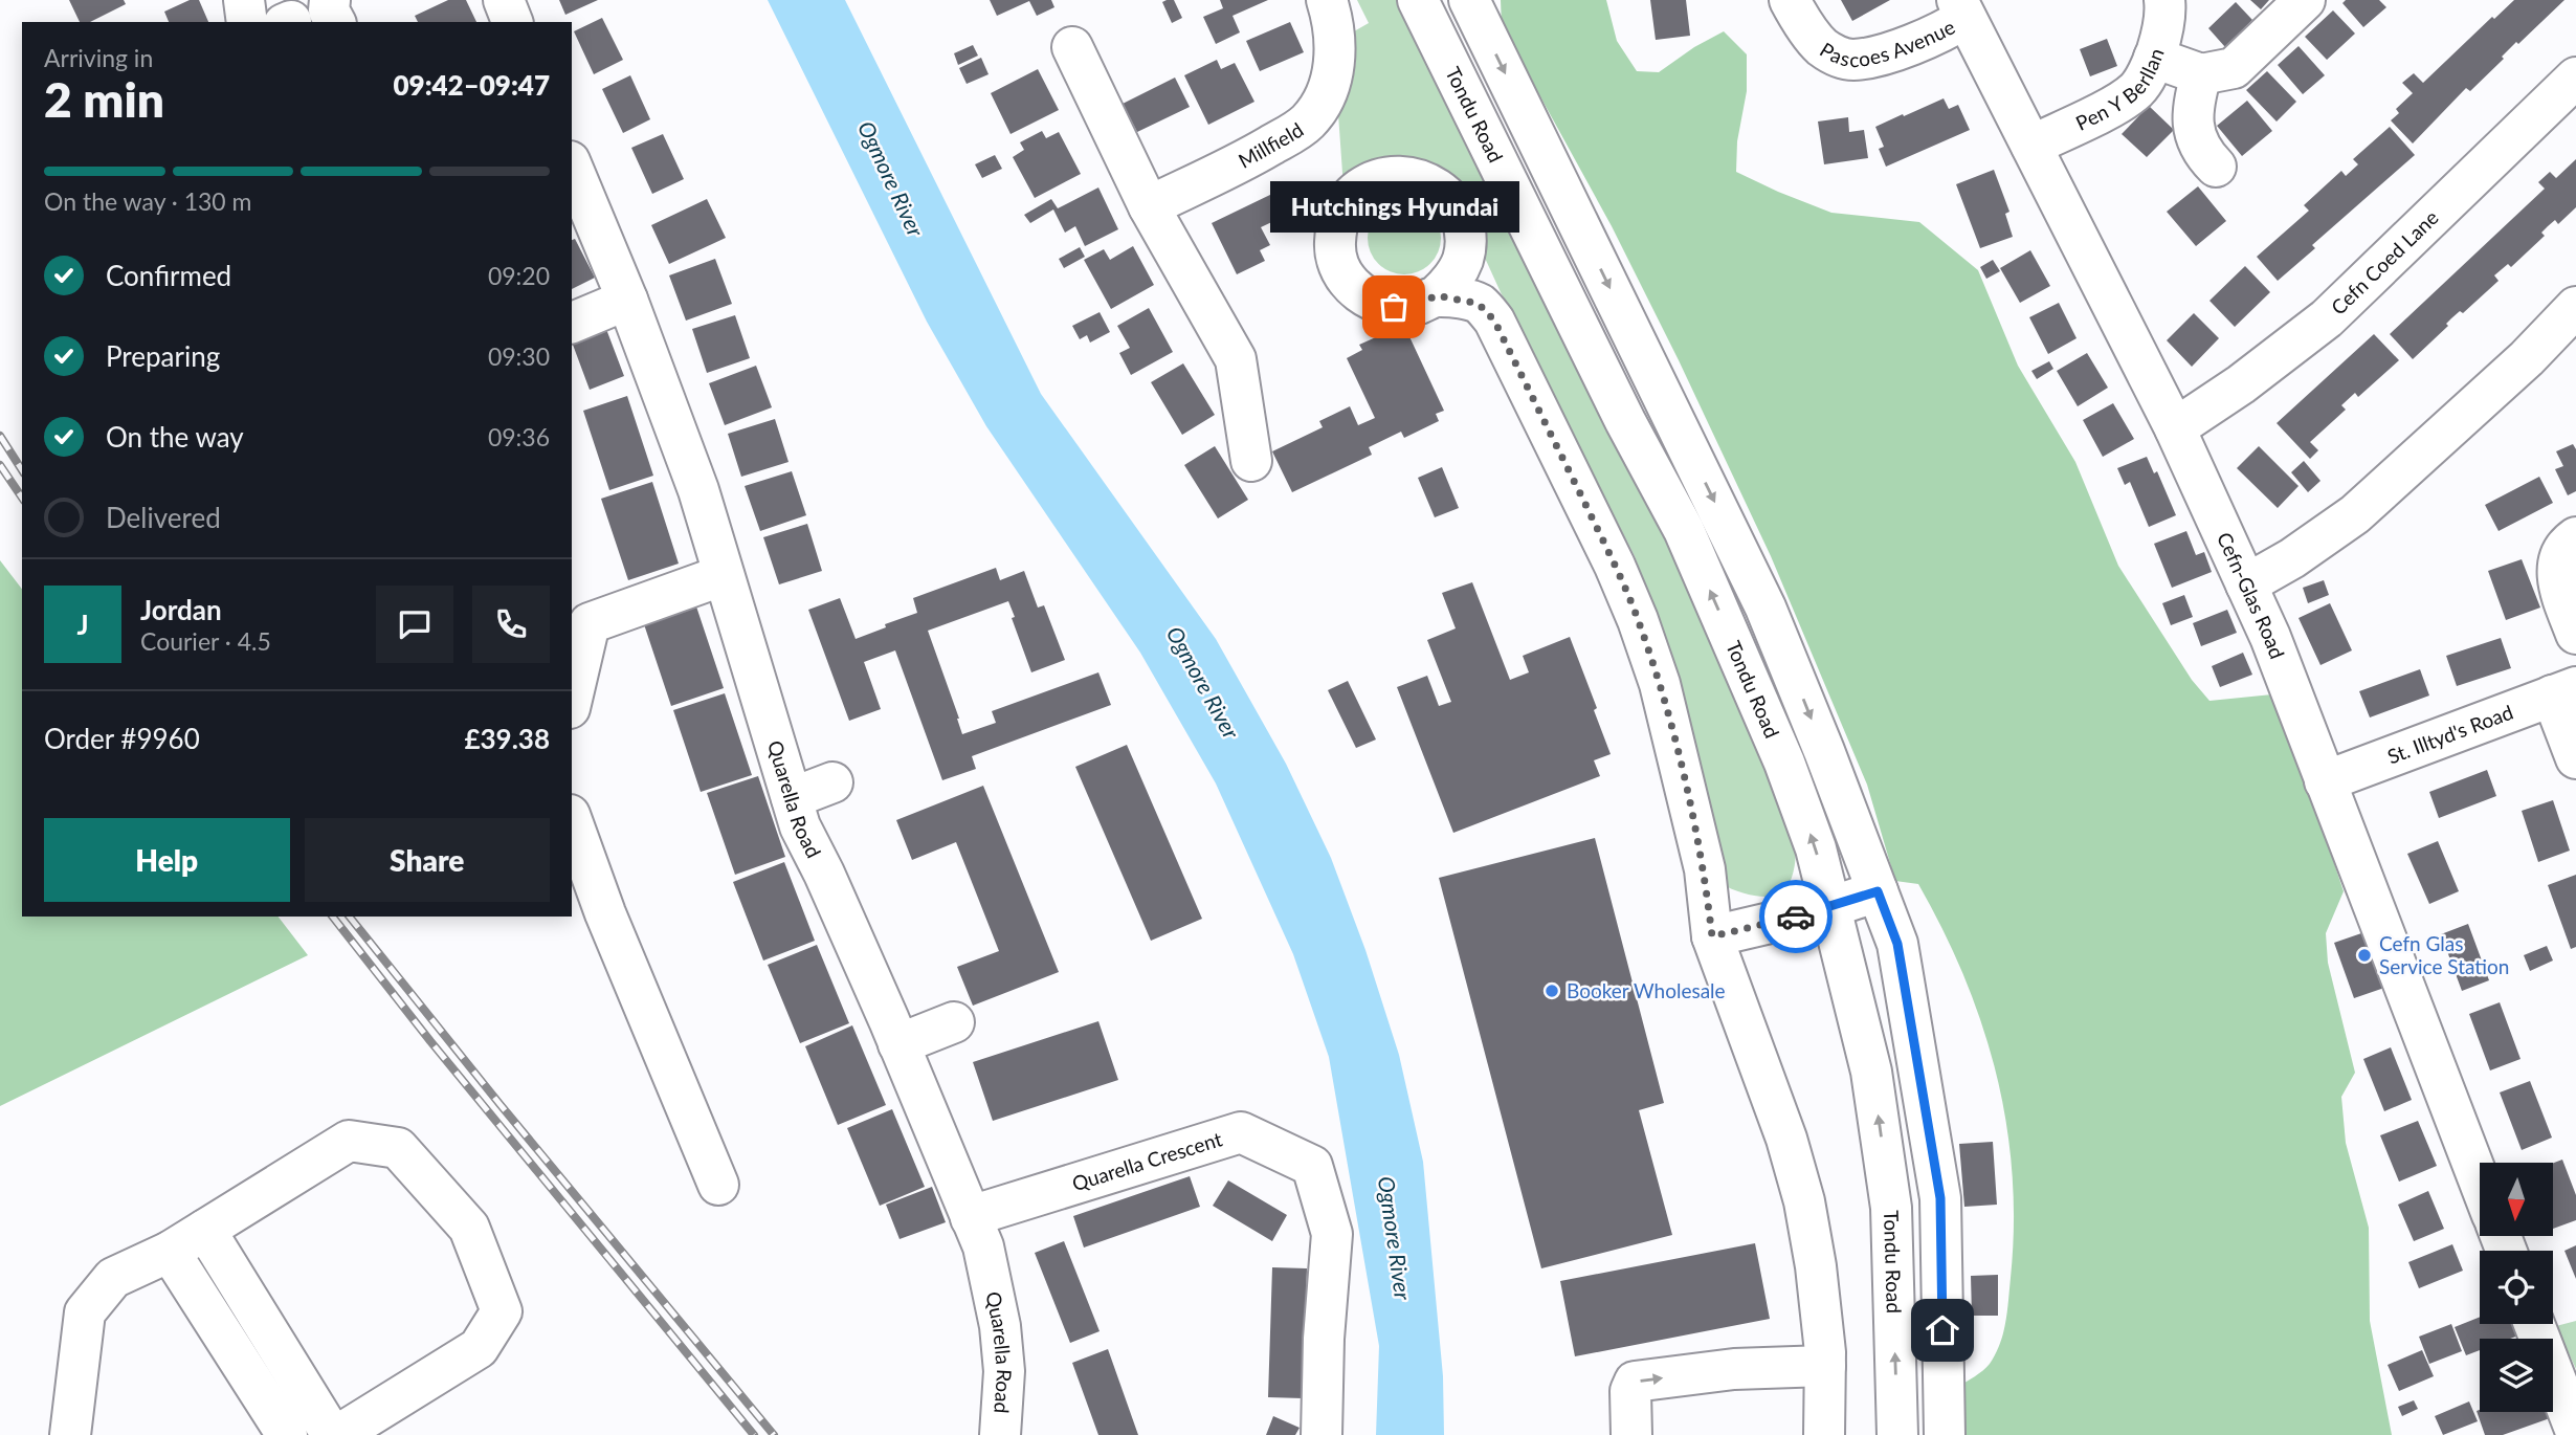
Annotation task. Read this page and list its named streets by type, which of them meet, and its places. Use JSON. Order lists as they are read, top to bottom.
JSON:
{
  "streets": {
    "street": [
      "Pascoes Avenue",
      "Pen Y Berllan",
      "Tondu Road",
      "Millfield",
      "Cefn Coed Lane",
      "Cefn-Glas Road",
      "St. Illtyd's Road",
      "Quarella Road",
      "Quarella Crescent"
    ]
  },
  "crossings": [
    ["Pascoes Avenue", "Cefn-Glas Road"],
    ["Pen Y Berllan", "Cefn-Glas Road"],
    ["Cefn Coed Lane", "Cefn-Glas Road"],
    ["Cefn-Glas Road", "St. Illtyd's Road"],
    ["Quarella Road", "Quarella Crescent"]
  ],
  "water": ["Ogmore River"],
  "places": ["Hutchings Hyundai", "Cefn Glas Service Station", "Booker Wholesale"],
  "north": "bottom",
  "page": {
    "heading": ["2 min", "Arriving in", "09:42–09:47"],
    "panel": [
      "Jordan",
      "Courier · 4.5",
      "Order #9960",
      "£39.38"
    ],
    "bar": "On the way · 130 m",
    "bubble": "Hutchings Hyundai",
    "list": [
      ["Confirmed", "09:20"],
      ["Preparing", "09:30"],
      ["On the way", "09:36"],
      "Delivered"
    ],
    "round": "J",
    "buttons": ["Help", "Share"]
  }
}
